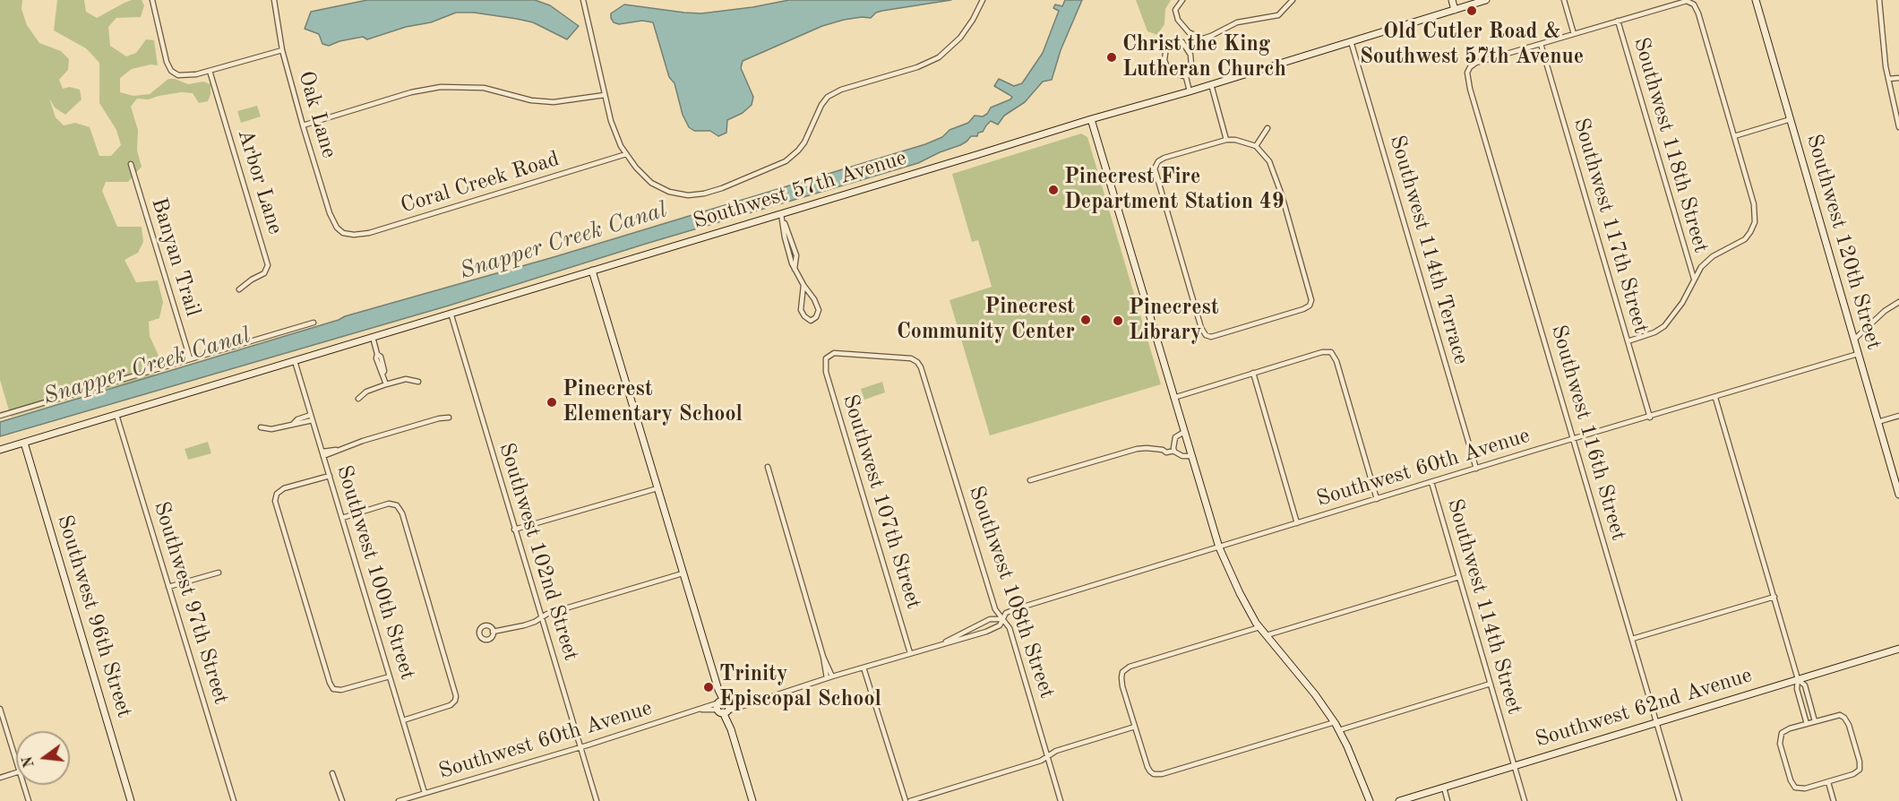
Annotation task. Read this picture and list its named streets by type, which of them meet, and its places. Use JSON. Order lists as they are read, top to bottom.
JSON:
{
  "streets": {
    "main road": [
      "Southwest 57th Avenue",
      "Southwest 120th Street",
      "Southwest 96th Street",
      "Southwest 62nd Avenue"
    ],
    "street": [
      "Oak Lane",
      "Southwest 118th Street",
      "Arbor Lane",
      "Coral Creek Road",
      "Southwest 117th Street",
      "Southwest 114th Terrace",
      "Banyan Trail",
      "Southwest 116th Street",
      "Southwest 60th Avenue",
      "Southwest 107th Street",
      "Southwest 102nd Street",
      "Southwest 100th Street",
      "Southwest 108th Street",
      "Southwest 97th Street",
      "Southwest 114th Street"
    ]
  },
  "crossings": [
    ["Oak Lane", "Coral Creek Road"],
    ["Southwest 57th Avenue", "Southwest 114th Terrace"],
    ["Southwest 57th Avenue", "Southwest 102nd Street"],
    ["Southwest 57th Avenue", "Southwest 100th Street"],
    ["Southwest 57th Avenue", "Southwest 97th Street"],
    ["Southwest 57th Avenue", "Southwest 96th Street"],
    ["Southwest 117th Street", "Southwest 116th Street"],
    ["Southwest 117th Street", "Southwest 60th Avenue"],
    ["Southwest 120th Street", "Southwest 60th Avenue"],
    ["Southwest 114th Terrace", "Southwest 60th Avenue"],
    ["Southwest 116th Street", "Southwest 60th Avenue"],
    ["Southwest 116th Street", "Southwest 62nd Avenue"],
    ["Southwest 60th Avenue", "Southwest 107th Street"],
    ["Southwest 60th Avenue", "Southwest 102nd Street"],
    ["Southwest 60th Avenue", "Southwest 100th Street"],
    ["Southwest 60th Avenue", "Southwest 108th Street"],
    ["Southwest 60th Avenue", "Southwest 114th Street"],
    ["Southwest 107th Street", "Southwest 108th Street"],
    ["Southwest 114th Street", "Southwest 62nd Avenue"]
  ],
  "water": ["Snapper Creek Canal"],
  "places": [
    "Old Cutler Road & Southwest 57th Avenue",
    "Christ the King Lutheran Church",
    "Pinecrest Fire Department Station 49",
    "Pinecrest Community Center",
    "Pinecrest Library",
    "Pinecrest Elementary School",
    "Trinity Episcopal School"
  ],
  "north": "left"
}
